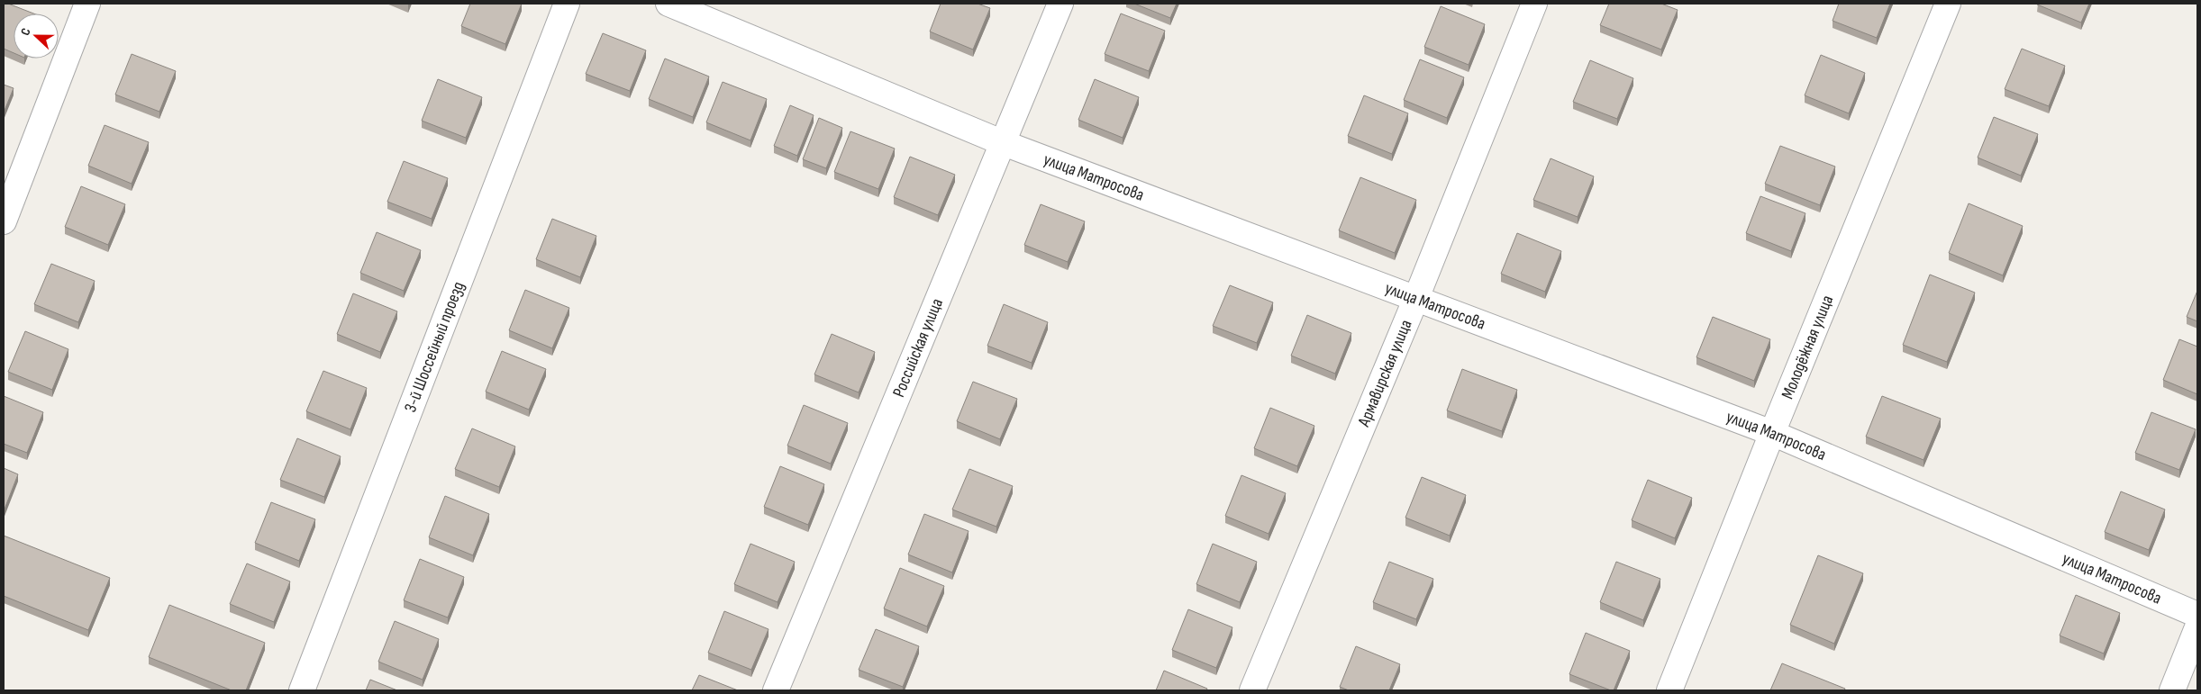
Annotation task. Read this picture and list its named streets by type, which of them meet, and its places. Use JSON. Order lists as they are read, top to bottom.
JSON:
{
  "streets": {
    "street": [
      "улица Матросова",
      "Молодёжная улица",
      "3-й Шоссейный проезд",
      "Российская улица",
      "Армавирская улица"
    ]
  },
  "crossings": [
    ["улица Матросова", "Молодёжная улица"],
    ["улица Матросова", "Российская улица"],
    ["улица Матросова", "Армавирская улица"]
  ],
  "north": "left"
}
